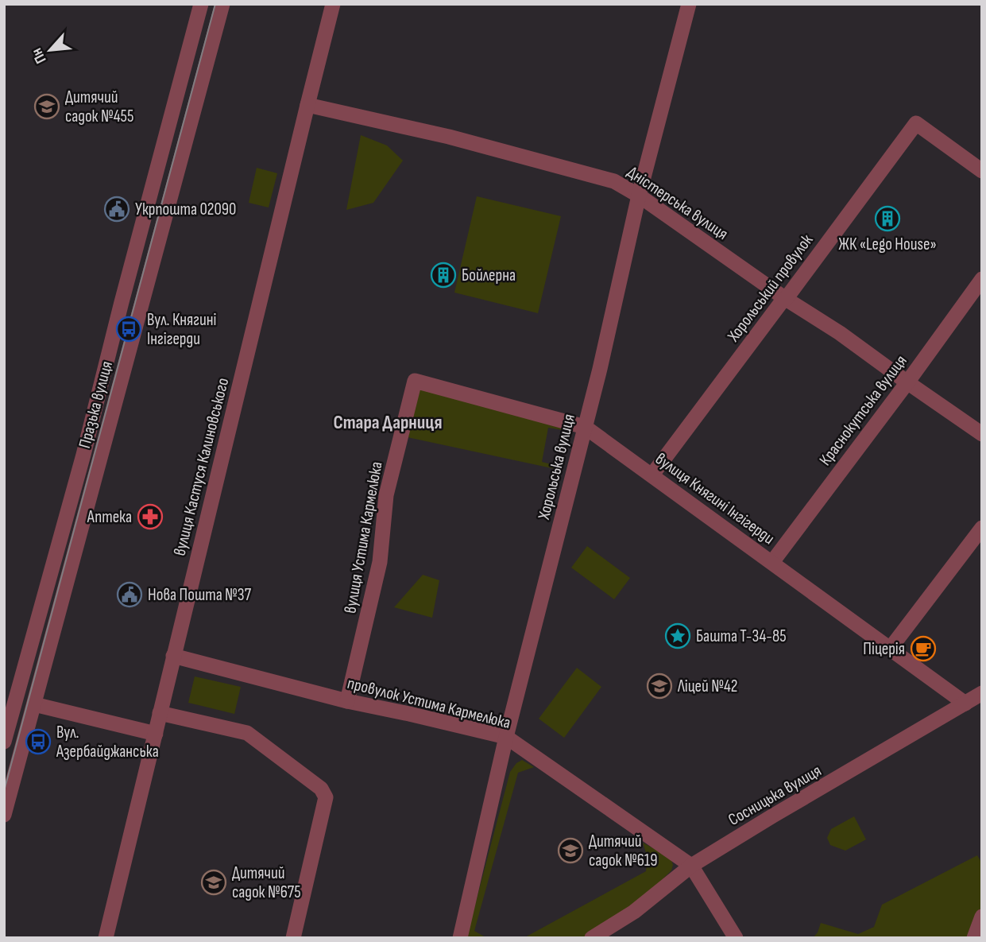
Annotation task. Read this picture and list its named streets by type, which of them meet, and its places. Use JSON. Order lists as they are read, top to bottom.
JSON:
{
  "streets": {
    "street": [
      "Дністерська вулиця",
      "Хорольський провулок",
      "Празька вулиця",
      "Краснокутська вулиця",
      "вулиця Кастуся Калиновського",
      "Хорольська вулиця",
      "вулиця Княгині Інгігерди",
      "вулиця Устима Кармелюка",
      "провулок Устима Кармелюка",
      "Сосницька вулиця"
    ]
  },
  "crossings": [
    ["Дністерська вулиця", "Хорольський провулок"],
    ["Дністерська вулиця", "Краснокутська вулиця"],
    ["Дністерська вулиця", "вулиця Кастуся Калиновського"],
    ["Дністерська вулиця", "Хорольська вулиця"],
    ["Хорольський провулок", "вулиця Княгині Інгігерди"],
    ["Краснокутська вулиця", "вулиця Княгині Інгігерди"],
    ["вулиця Кастуся Калиновського", "провулок Устима Кармелюка"],
    ["Хорольська вулиця", "вулиця Княгині Інгігерди"],
    ["Хорольська вулиця", "провулок Устима Кармелюка"],
    ["вулиця Княгині Інгігерди", "вулиця Устима Кармелюка"],
    ["вулиця Княгині Інгігерди", "Сосницька вулиця"],
    ["вулиця Устима Кармелюка", "провулок Устима Кармелюка"],
    ["провулок Устима Кармелюка", "Сосницька вулиця"]
  ],
  "districts": ["Стара Дарниця"],
  "places": {
    "school or university": [
      "Дитячий садок №455",
      "Ліцей №42",
      "Дитячий садок №619",
      "Дитячий садок №675"
    ],
    "public building": ["Укрпошта 02090", "Нова Пошта №37"],
    "building": ["ЖК «Lego House»", "Бойлерна"],
    "bus stop": ["Вул. Княгині Інгігерди", "Вул. Азербайджанська"],
    "pharmacy": ["Аптека"],
    "place": ["Башта Т-34-85"],
    "cafe": ["Піцерія"]
  },
  "north": "bottom left"
}
